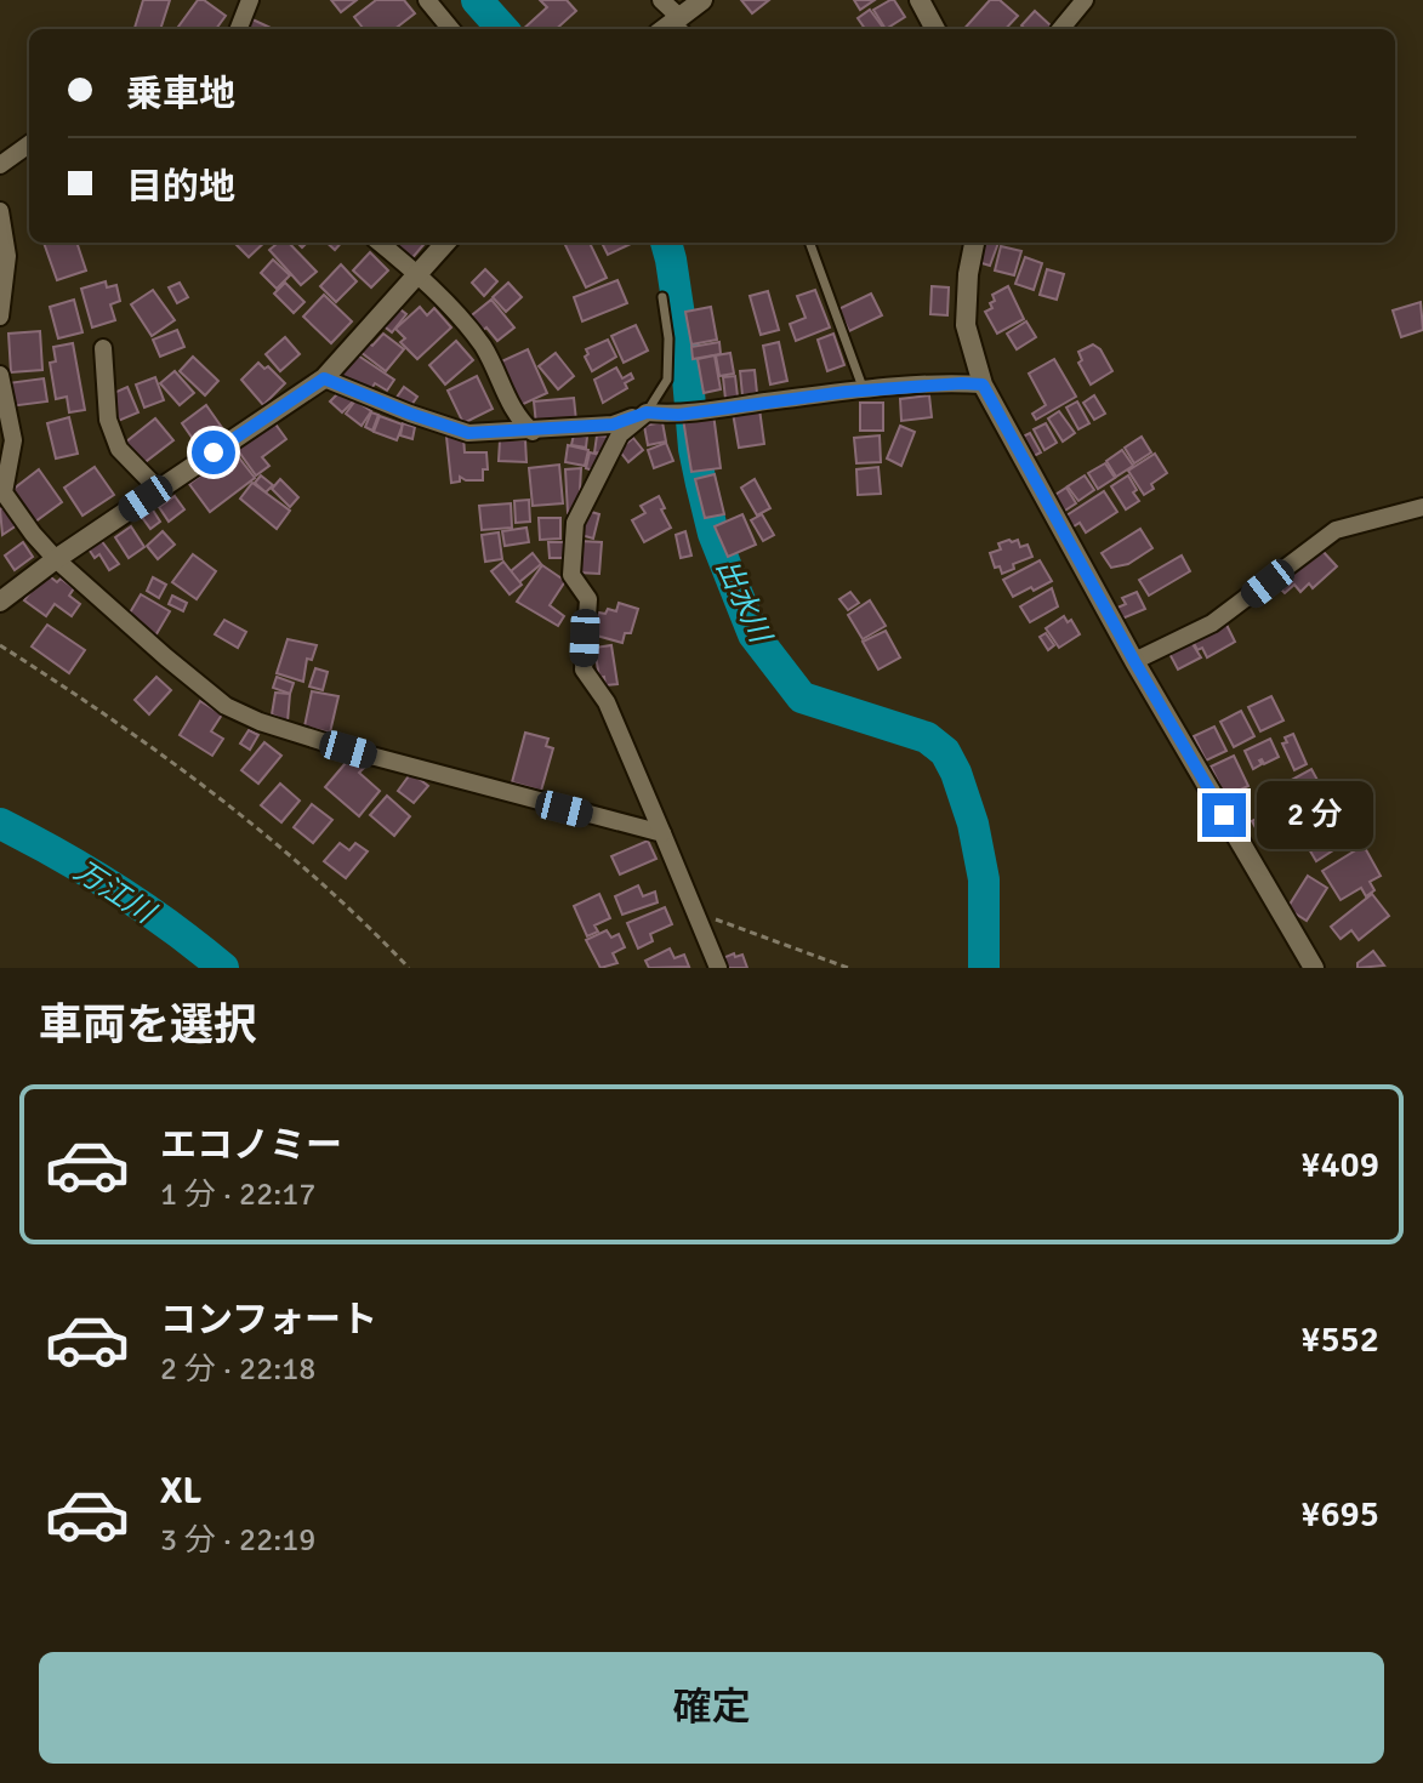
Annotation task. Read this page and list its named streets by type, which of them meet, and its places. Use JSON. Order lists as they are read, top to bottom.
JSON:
{
  "water": ["出水川", "万江川"],
  "page": {
    "banner": ["乗車地", "目的地"],
    "bubble": "2 分",
    "heading": "車両を選択",
    "list": [
      {
        "name": "エコノミー",
        "note": "1 分 · 22:17",
        "value": "¥409"
      },
      {
        "name": "コンフォート",
        "note": "2 分 · 22:18",
        "value": "¥552"
      },
      {
        "name": "XL",
        "note": "3 分 · 22:19",
        "value": "¥695"
      }
    ],
    "buttons": "確定"
  }
}
